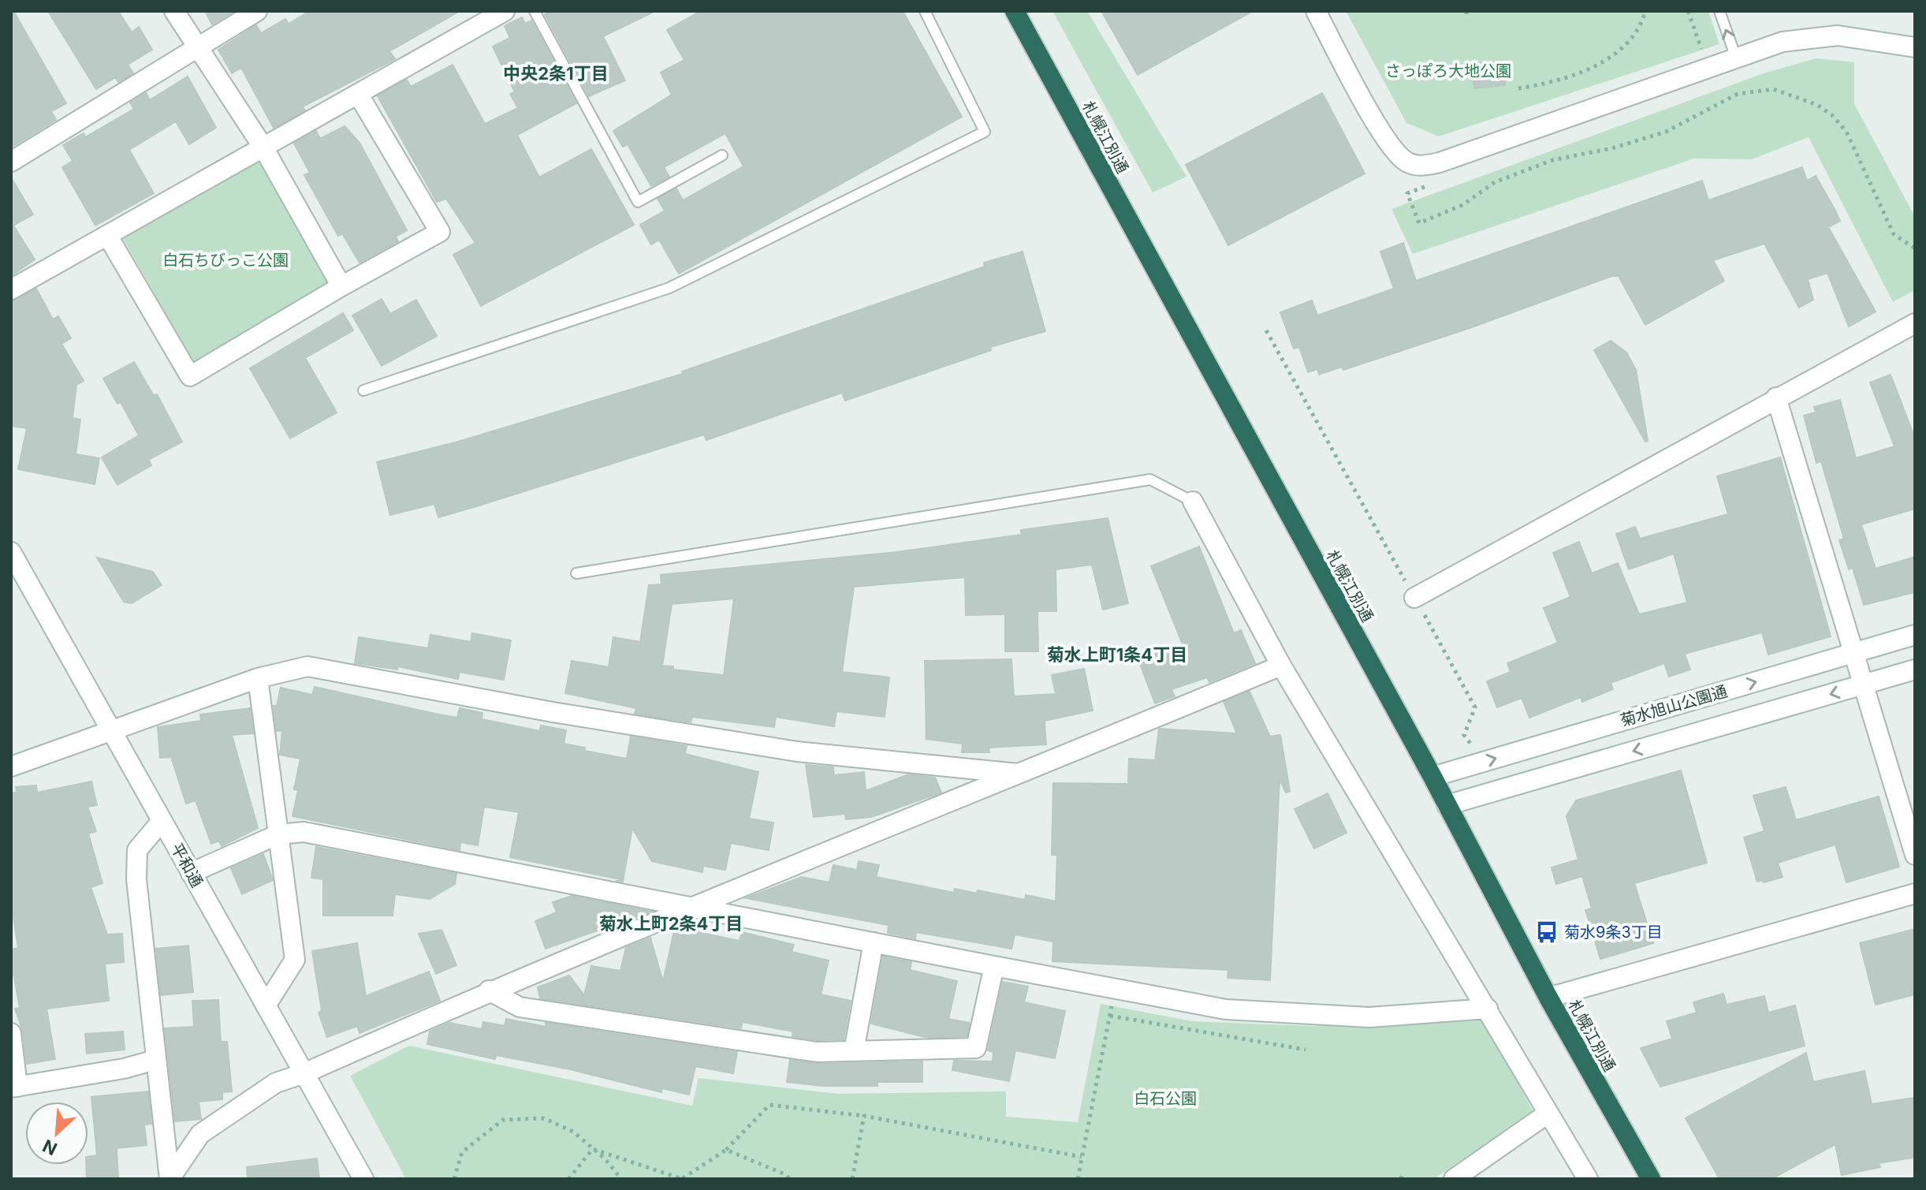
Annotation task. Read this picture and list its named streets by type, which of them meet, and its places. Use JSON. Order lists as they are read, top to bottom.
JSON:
{
  "streets": {
    "highway": ["札幌江別通"],
    "street": ["菊水旭山公園通", "平和通"]
  },
  "crossings": [
    ["札幌江別通", "菊水旭山公園通"]
  ],
  "districts": ["中央2条1丁目", "菊水上町1条4丁目", "菊水上町2条4丁目"],
  "parks": ["さっぽろ大地公園", "白石ちびっこ公園", "白石公園"],
  "places": {
    "bus stop": ["菊水9条3丁目"]
  },
  "north": "bottom left"
}
